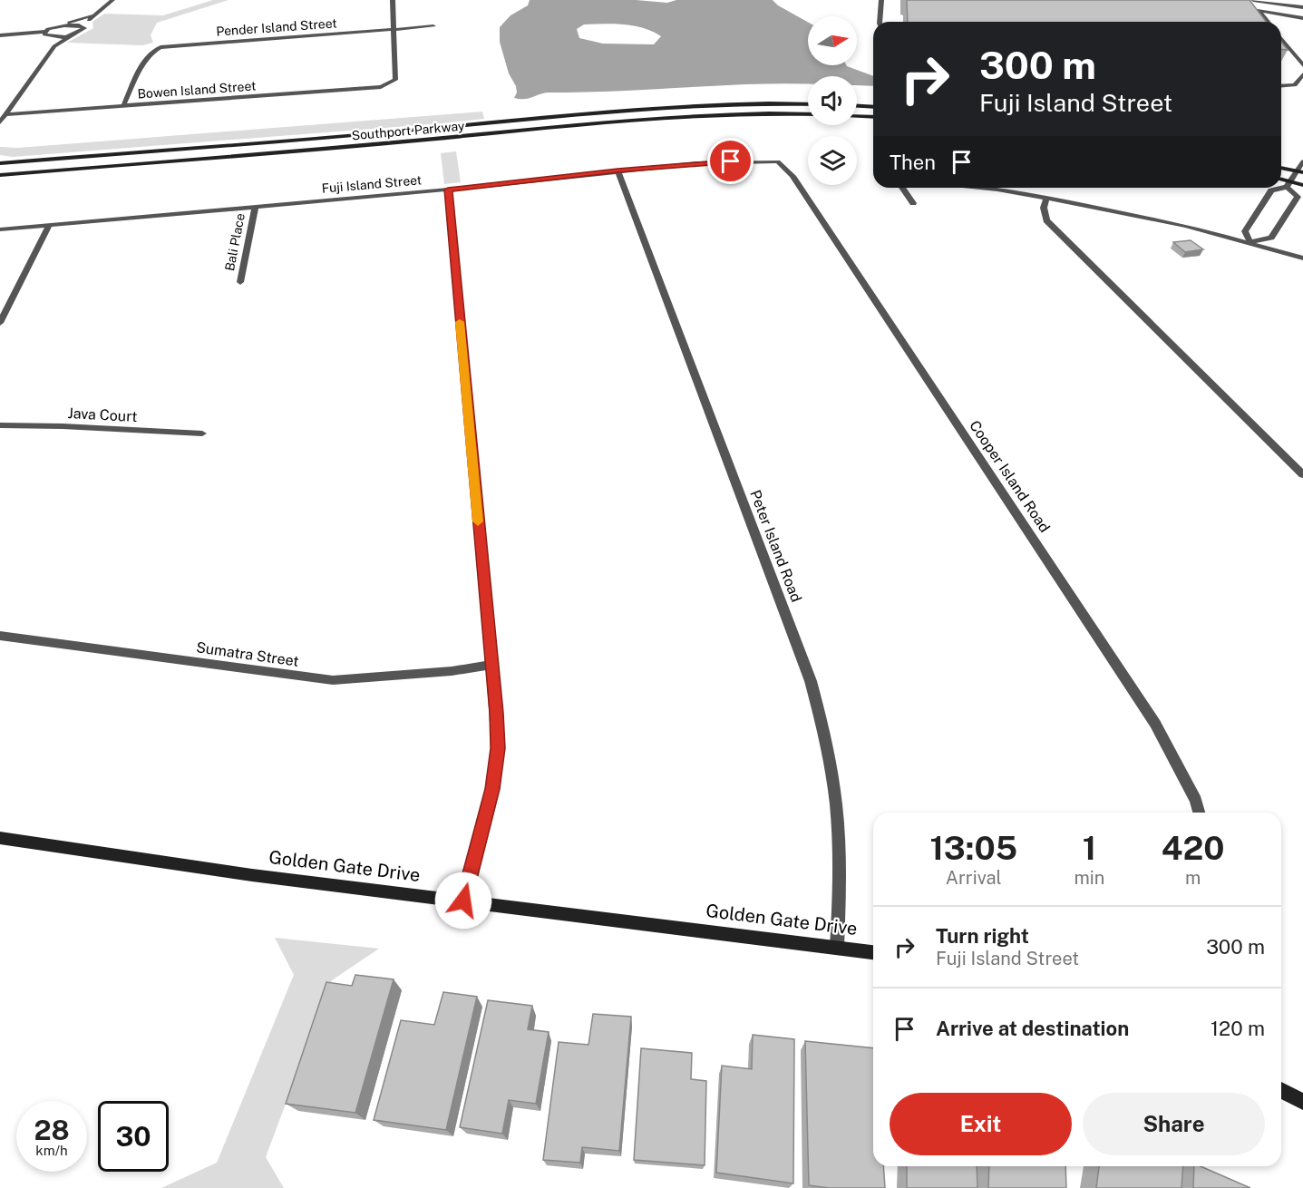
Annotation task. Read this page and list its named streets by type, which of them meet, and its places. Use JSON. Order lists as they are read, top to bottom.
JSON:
{
  "streets": {
    "main road": ["Southport Parkway", "Golden Gate Drive"],
    "street": [
      "Pender Island Street",
      "Bowen Island Street",
      "Fuji Island Street",
      "Bali Place",
      "Java Court",
      "Cooper Island Road",
      "Peter Island Road",
      "Sumatra Street"
    ]
  },
  "crossings": [
    ["Pender Island Street", "Bowen Island Street"],
    ["Fuji Island Street", "Bali Place"],
    ["Fuji Island Street", "Cooper Island Road"],
    ["Fuji Island Street", "Peter Island Road"],
    ["Peter Island Road", "Golden Gate Drive"]
  ],
  "north": "right",
  "page": {
    "turn": ["300 m", "Fuji Island Street"],
    "then": "Then",
    "eta": [
      "13:05",
      "Arrival",
      "1",
      "min",
      "420",
      "m"
    ],
    "list": [
      {
        "name": "Turn right",
        "note": "Fuji Island Street",
        "value": "300 m"
      },
      {
        "name": "Arrive at destination",
        "value": "120 m"
      }
    ],
    "buttons": ["Exit", "Share"],
    "speed": "28 km/h",
    "limit": "30"
  }
}
